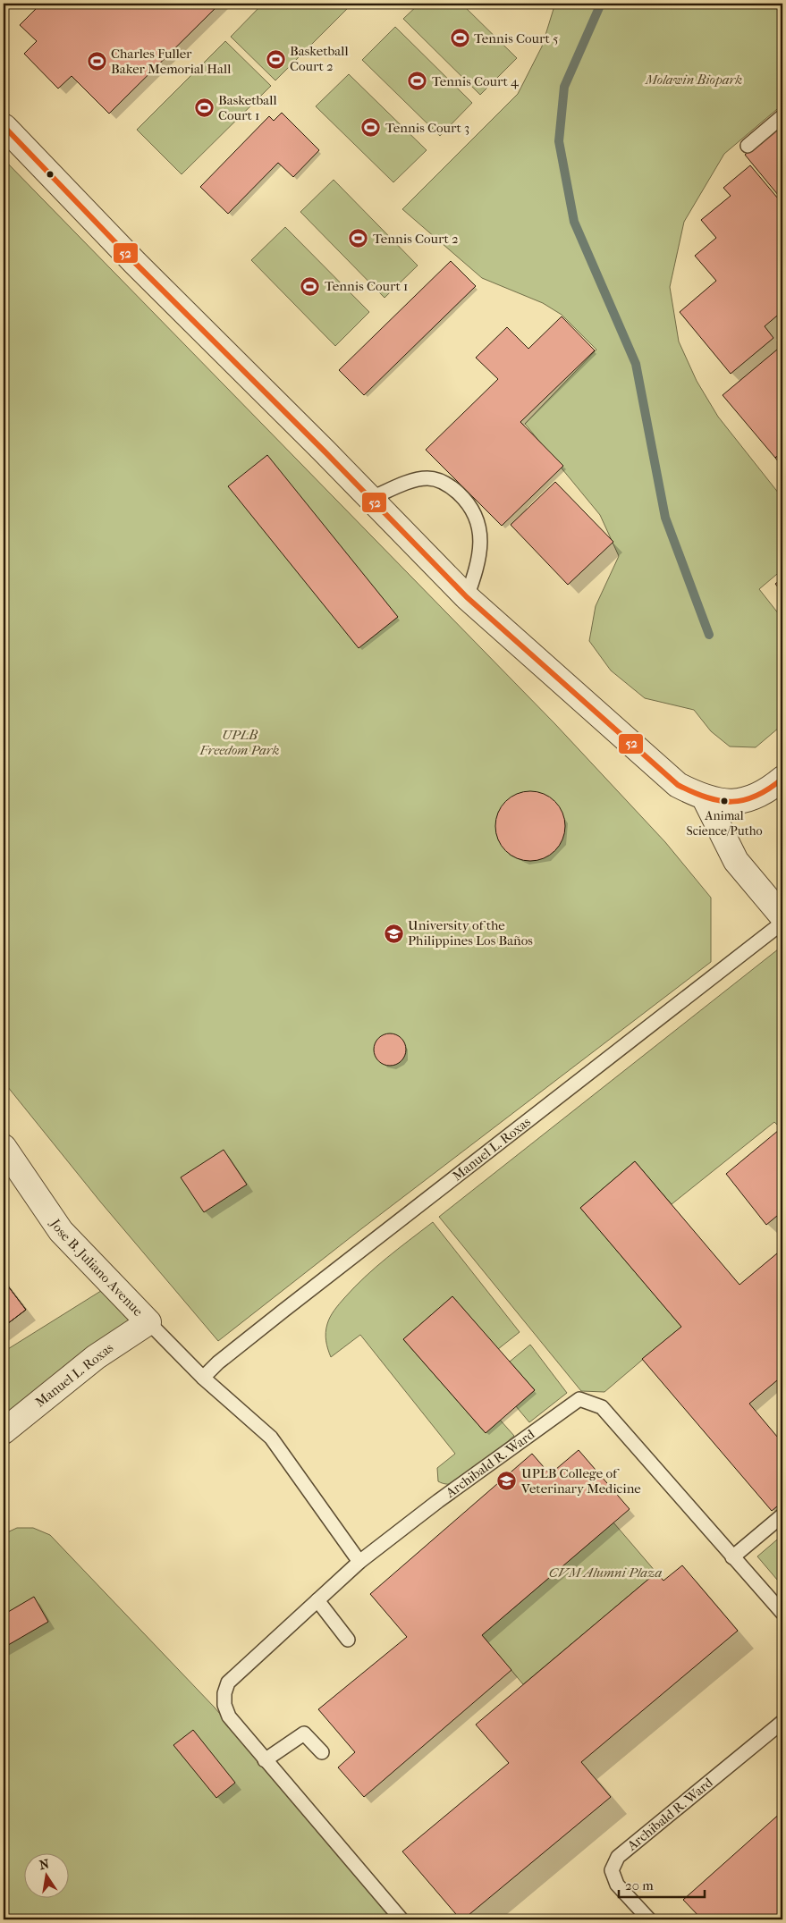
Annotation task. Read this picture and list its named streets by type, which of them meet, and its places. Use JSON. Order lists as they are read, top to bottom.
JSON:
{
  "streets": {
    "street": ["Manuel L. Roxas", "Jose B. Juliano Avenue"],
    "lane": ["Archibald R. Ward"]
  },
  "crossings": [
    ["Manuel L. Roxas", "Jose B. Juliano Avenue"]
  ],
  "parks": ["Molawin Biopark", "UPLB Freedom Park", "CVM Alumni Plaza"],
  "places": {
    "sports": [
      "Tennis Court 5",
      "Basketball Court 2",
      "Charles Fuller Baker Memorial Hall",
      "Tennis Court 4",
      "Basketball Court 1",
      "Tennis Court 3",
      "Tennis Court 2",
      "Tennis Court 1"
    ],
    "other": ["Animal Science/Putho"],
    "school or university": ["University of the Philippines Los Baños", "UPLB College of Veterinary Medicine"]
  },
  "lines": ["transit line 52"],
  "scale_bar": "20 m",
  "north": "top"
}
